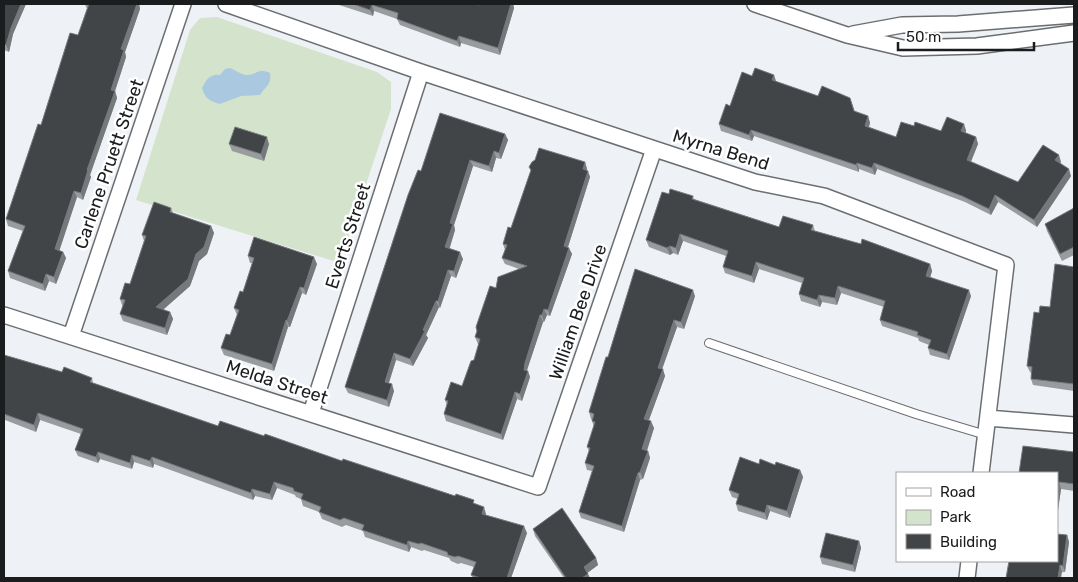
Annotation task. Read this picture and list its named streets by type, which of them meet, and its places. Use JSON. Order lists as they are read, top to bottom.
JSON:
{
  "streets": {
    "street": [
      "Myrna Bend",
      "Carlene Pruett Street",
      "Everts Street",
      "William Bee Drive",
      "Melda Street"
    ]
  },
  "crossings": [
    ["Myrna Bend", "Everts Street"],
    ["Myrna Bend", "William Bee Drive"],
    ["Carlene Pruett Street", "Melda Street"],
    ["Everts Street", "Melda Street"],
    ["William Bee Drive", "Melda Street"]
  ],
  "legend": ["Road", "Park", "Building"],
  "scale_bar": "50 m"
}
